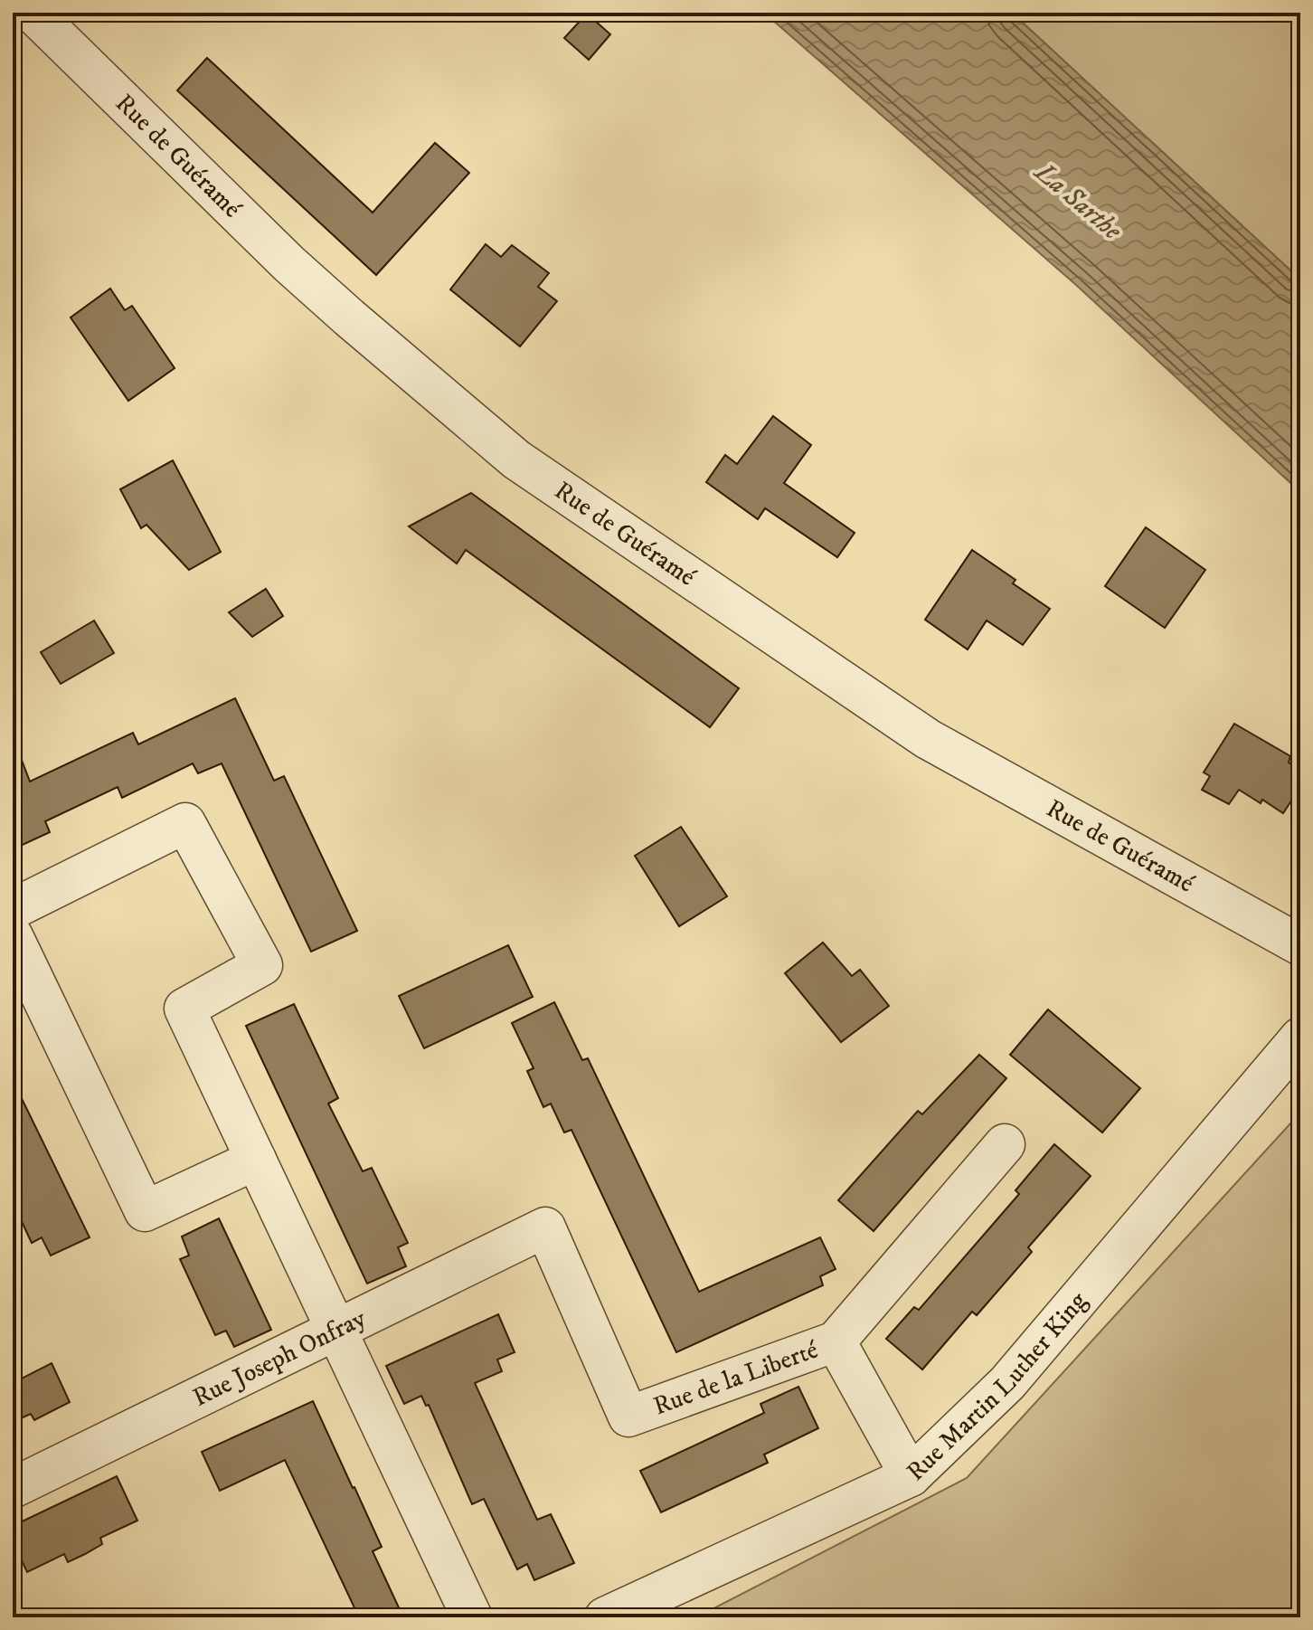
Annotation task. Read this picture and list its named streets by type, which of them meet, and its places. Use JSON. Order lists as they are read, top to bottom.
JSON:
{
  "streets": {
    "street": [
      "Rue de Guéramé",
      "Rue Joseph Onfray",
      "Rue de la Liberté",
      "Rue Martin Luther King"
    ]
  },
  "crossings": [
    ["Rue Joseph Onfray", "Rue de la Liberté"]
  ],
  "water": ["La Sarthe"]
}
